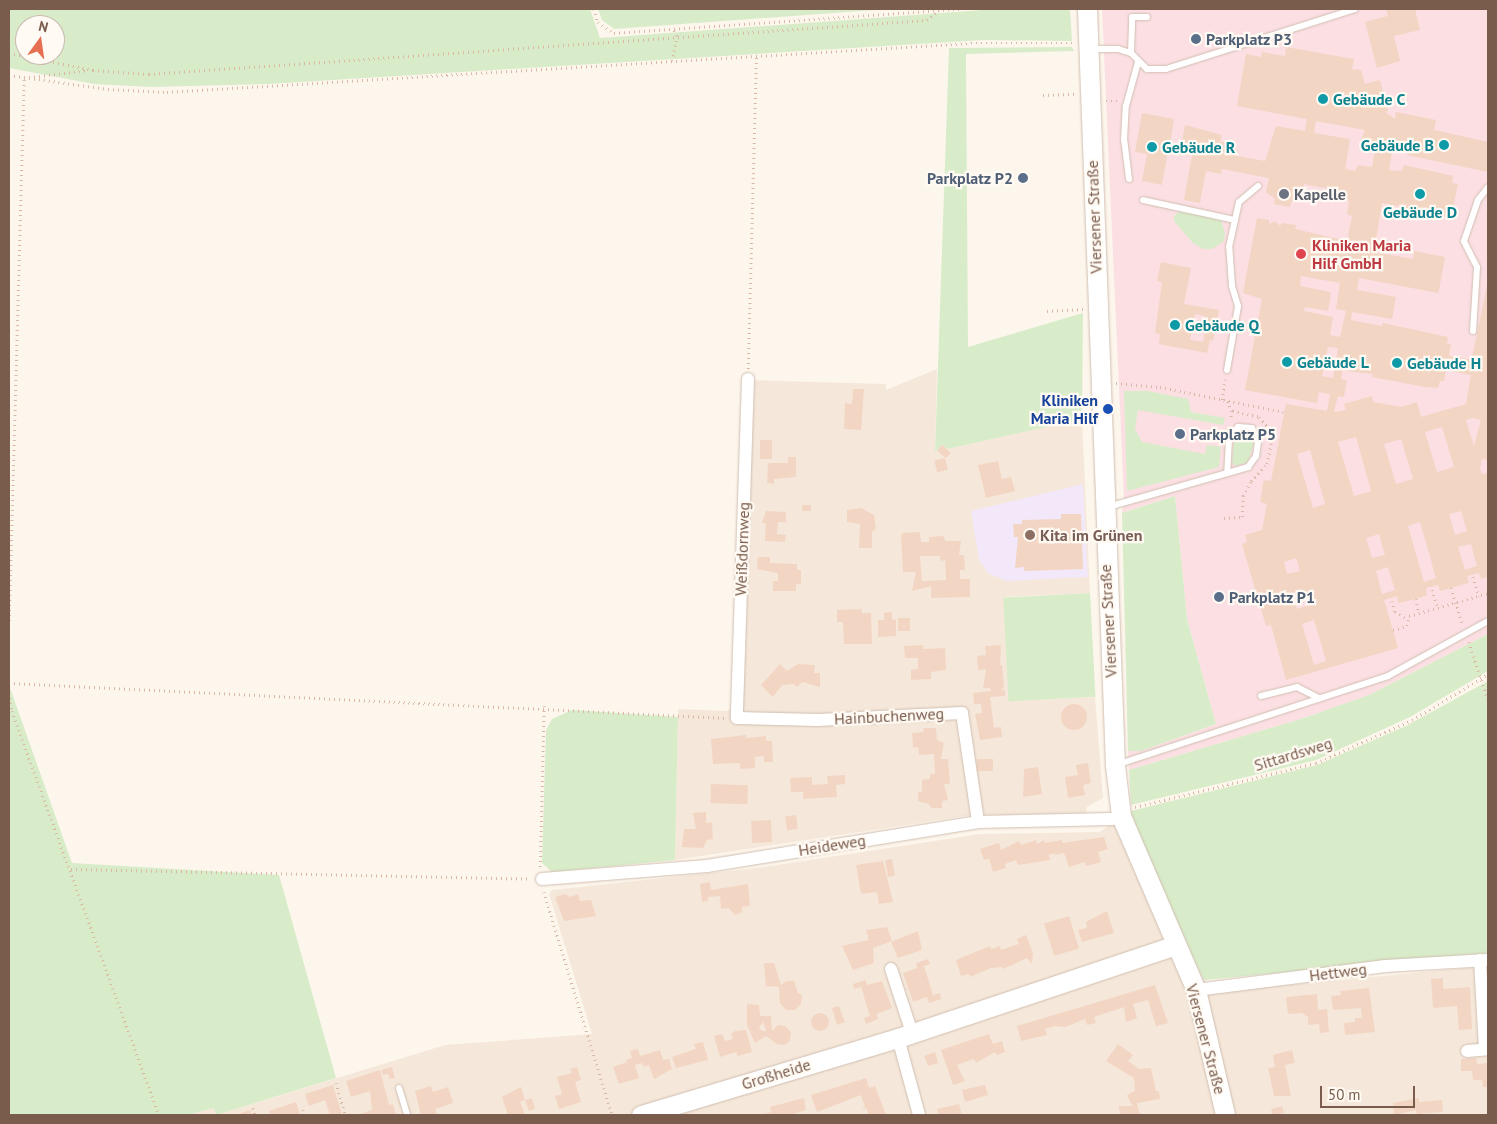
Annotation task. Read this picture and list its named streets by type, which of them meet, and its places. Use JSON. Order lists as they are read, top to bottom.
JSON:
{
  "streets": {
    "main road": ["Viersener Straße", "Großheide"],
    "street": [
      "Weißdornweg",
      "Hainbuchenweg",
      "Heideweg",
      "Hettweg"
    ],
    "path": ["Sittardsweg"]
  },
  "crossings": [
    ["Viersener Straße", "Sittardsweg"],
    ["Viersener Straße", "Heideweg"],
    ["Viersener Straße", "Hettweg"],
    ["Viersener Straße", "Großheide"],
    ["Weißdornweg", "Hainbuchenweg"],
    ["Hainbuchenweg", "Heideweg"],
    ["Sittardsweg", "Heideweg"]
  ],
  "places": [
    "Parkplatz P3",
    "Gebäude C",
    "Gebäude B",
    "Gebäude R",
    "Parkplatz P2",
    "Kapelle",
    "Gebäude D",
    "Kliniken Maria Hilf GmbH",
    "Gebäude Q",
    "Gebäude L",
    "Gebäude H",
    "Kliniken Maria Hilf",
    "Parkplatz P5",
    "Kita im Grünen",
    "Parkplatz P1"
  ],
  "scale_bar": "50 m",
  "north": "top"
}
